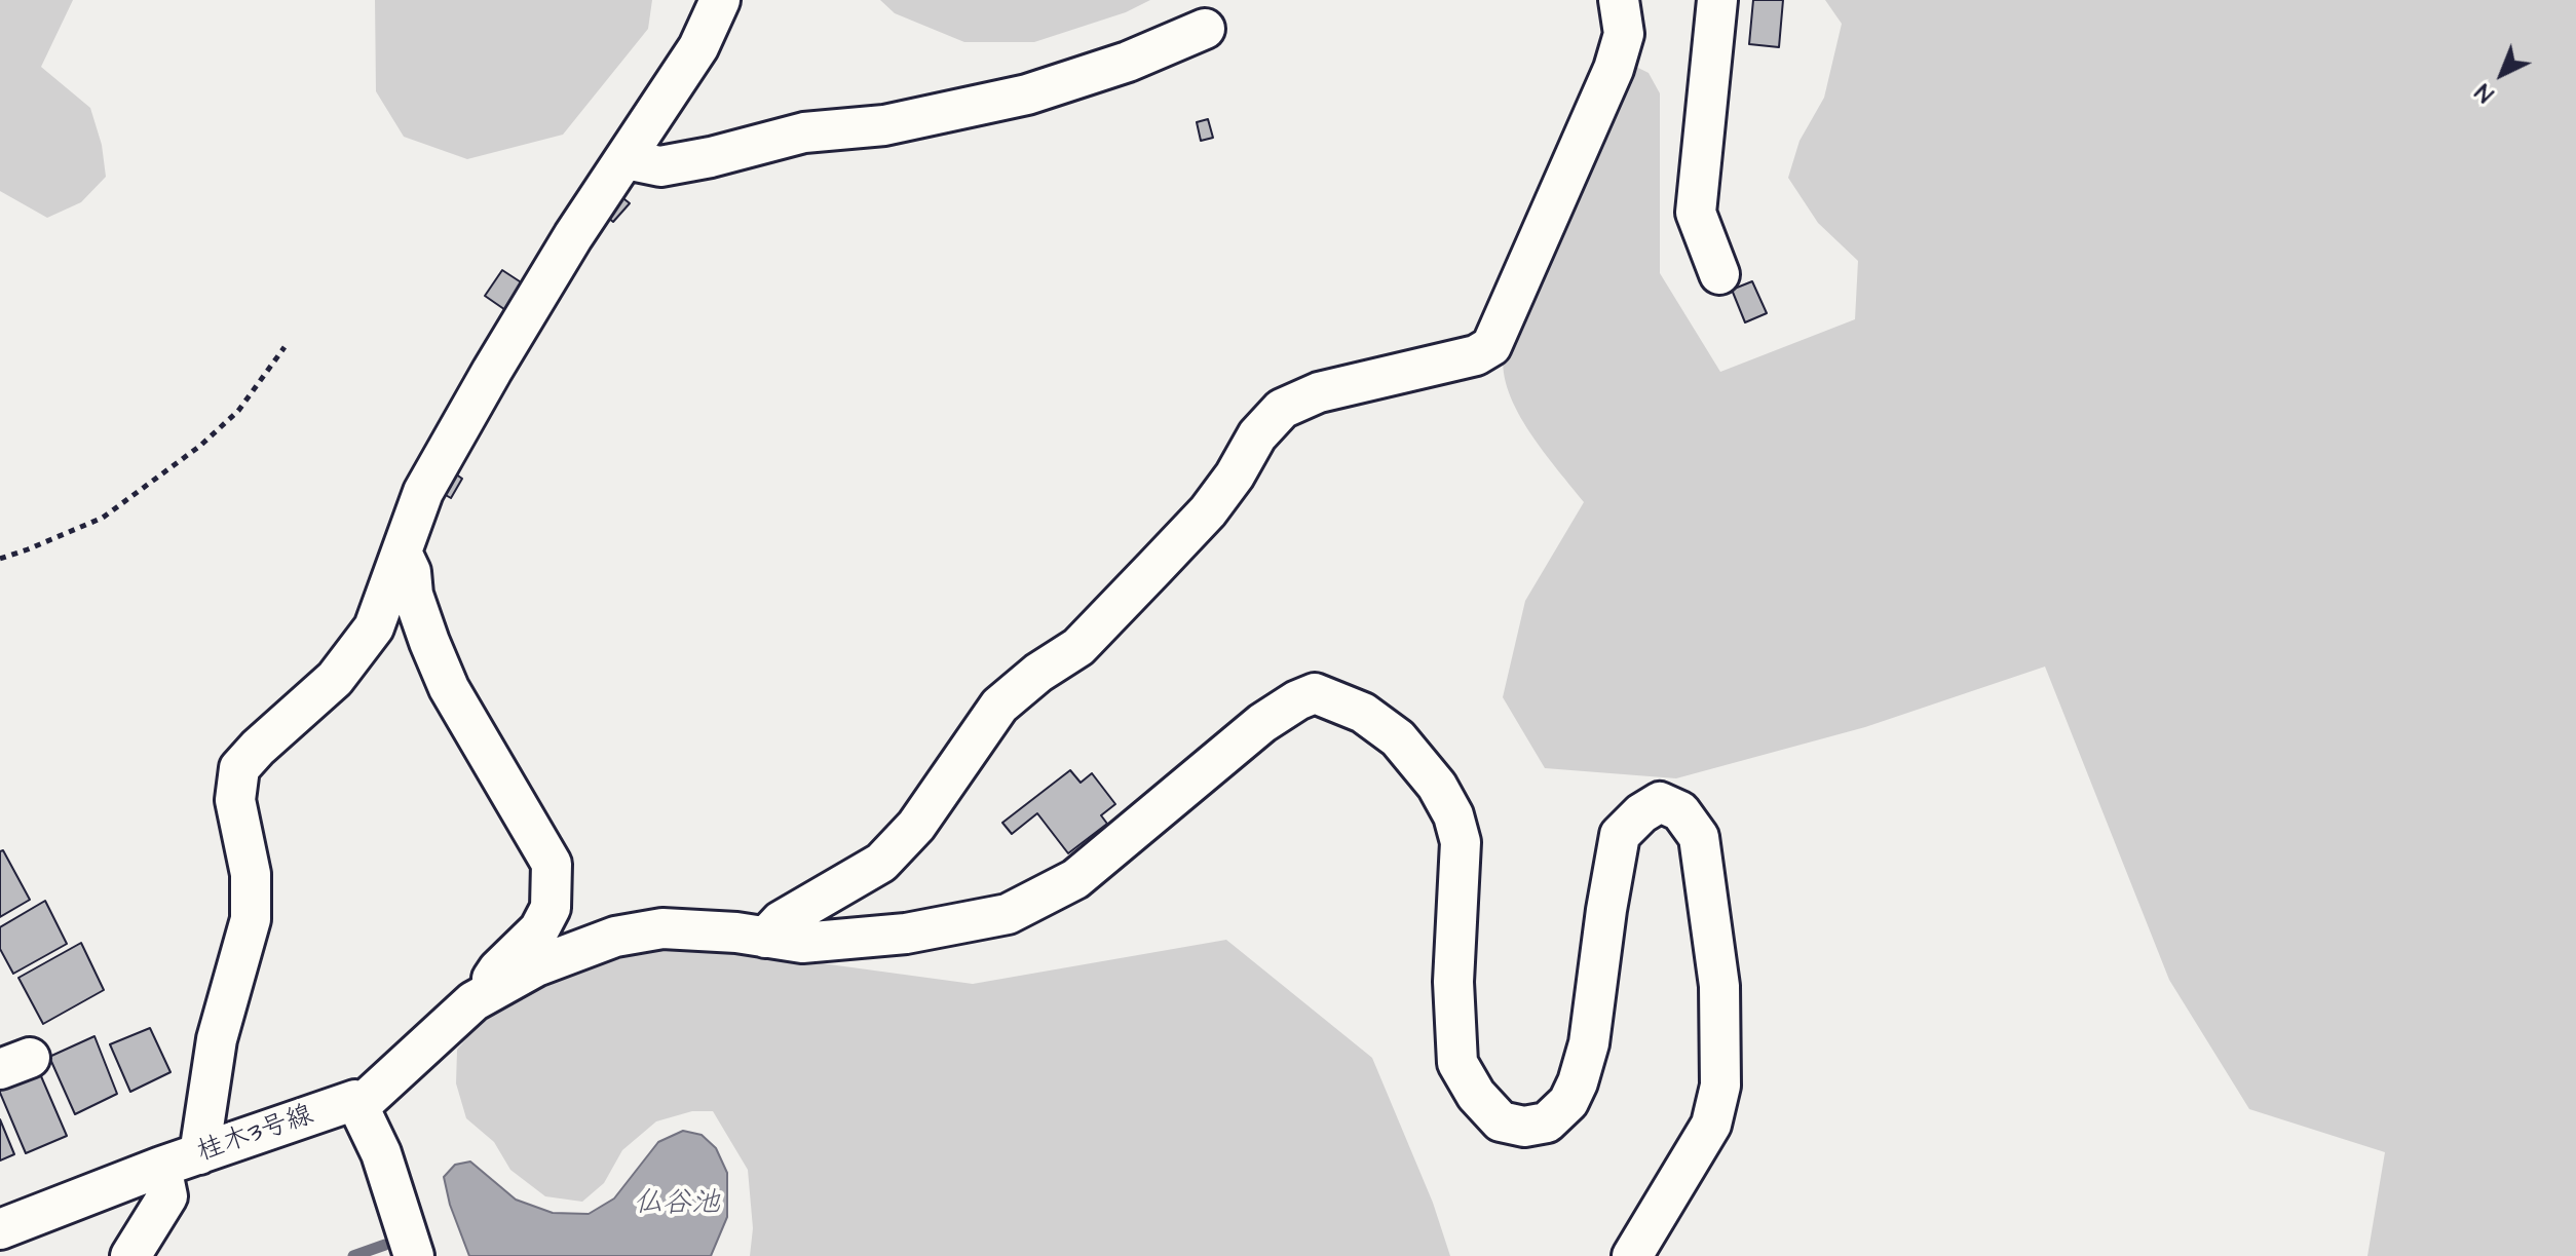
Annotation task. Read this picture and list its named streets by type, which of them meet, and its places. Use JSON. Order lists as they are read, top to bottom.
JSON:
{
  "streets": {
    "street": ["桂木3号線"]
  },
  "water": ["仏谷池"],
  "north": "bottom left"
}
